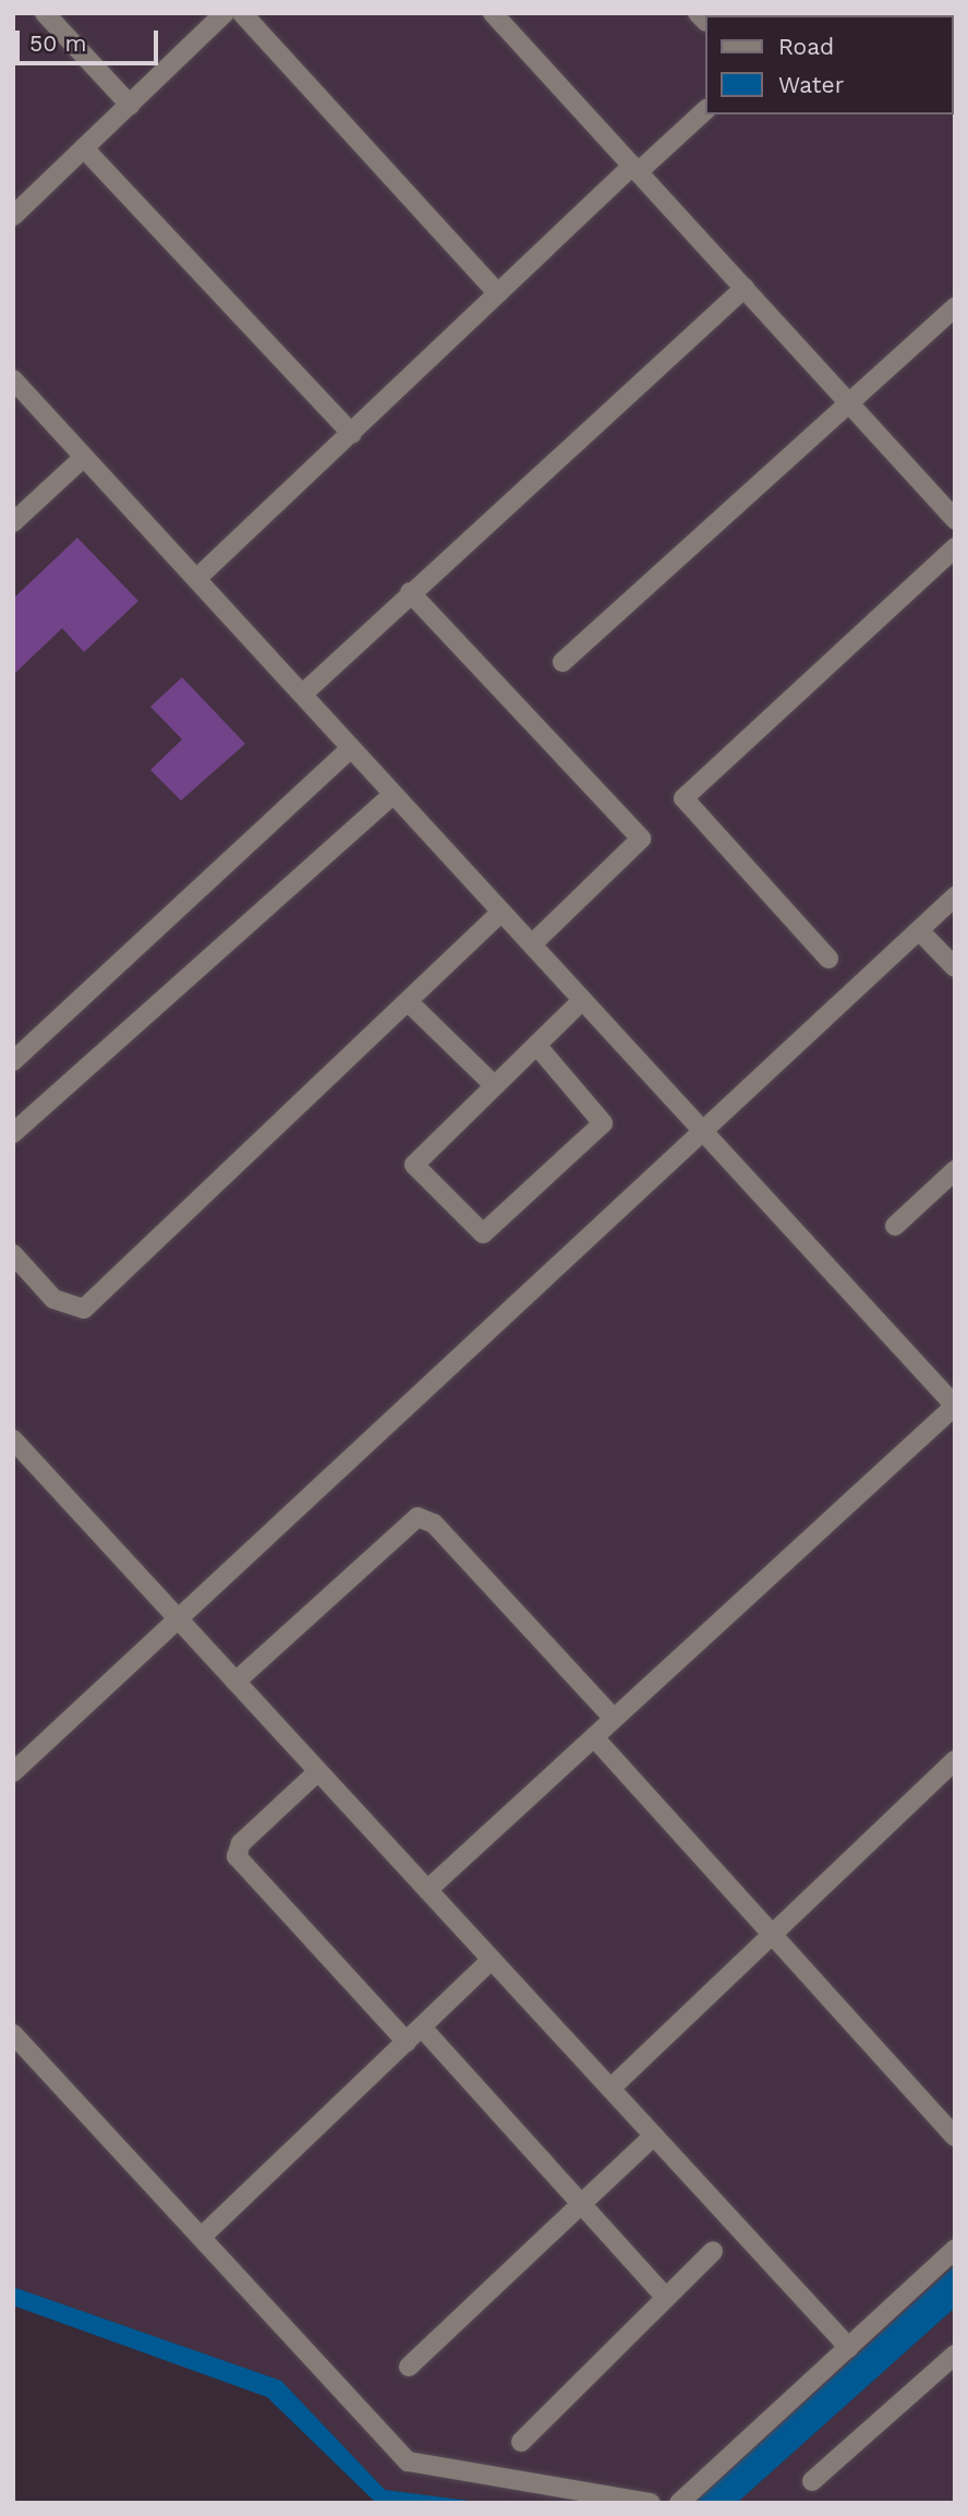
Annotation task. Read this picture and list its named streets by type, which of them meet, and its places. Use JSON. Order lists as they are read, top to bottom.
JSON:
{
  "legend": ["Road", "Water"],
  "scale_bar": "50 m"
}
